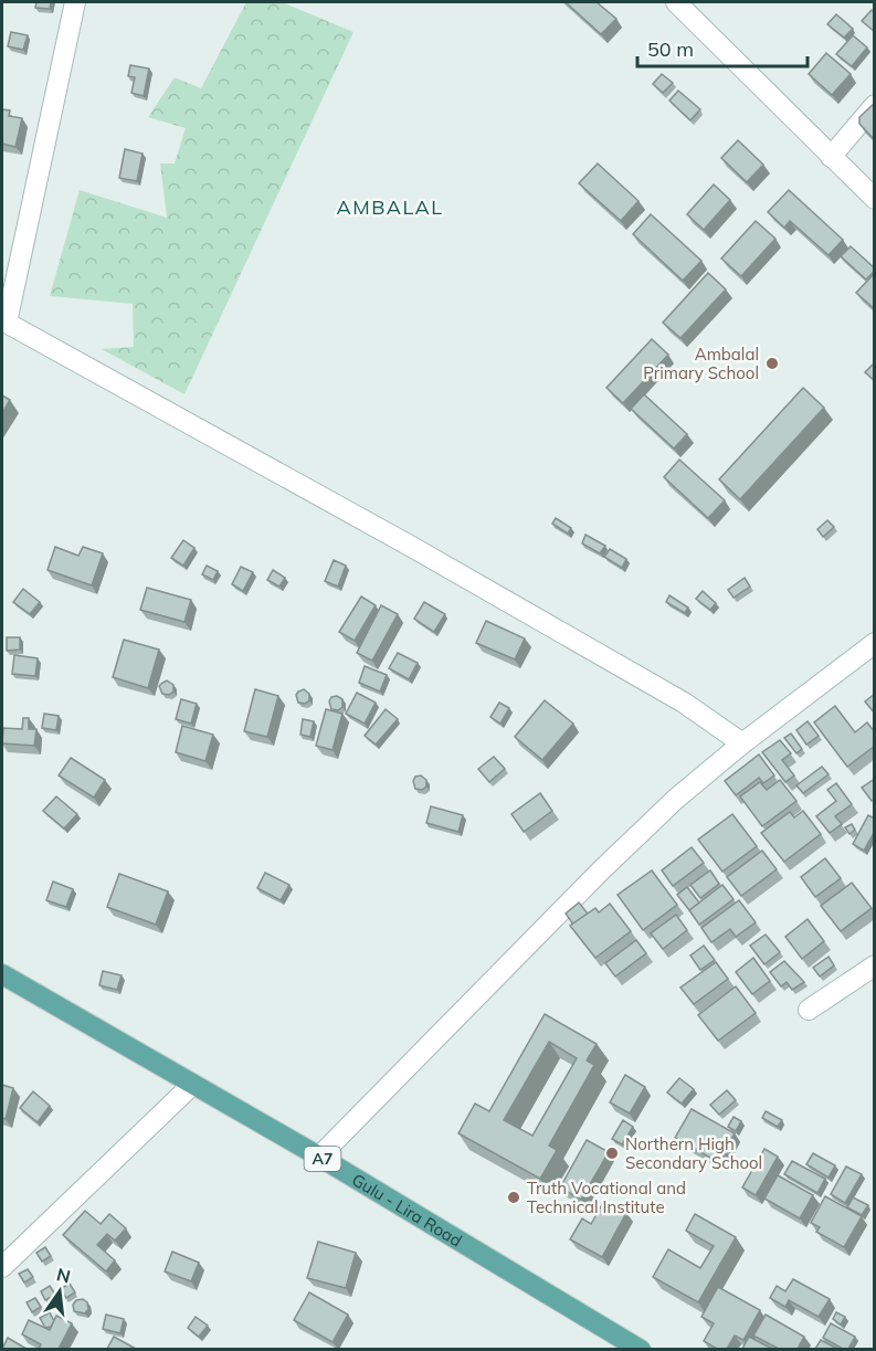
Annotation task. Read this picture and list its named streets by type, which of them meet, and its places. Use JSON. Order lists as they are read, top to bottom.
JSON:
{
  "streets": {
    "main road": ["A7", "Gulu - Lira Road"]
  },
  "districts": ["AMBALAL"],
  "places": ["Ambalal Primary School", "Northern High Secondary School", "Truth Vocational and Technical Institute"],
  "scale_bar": "50 m",
  "north": "top"
}
